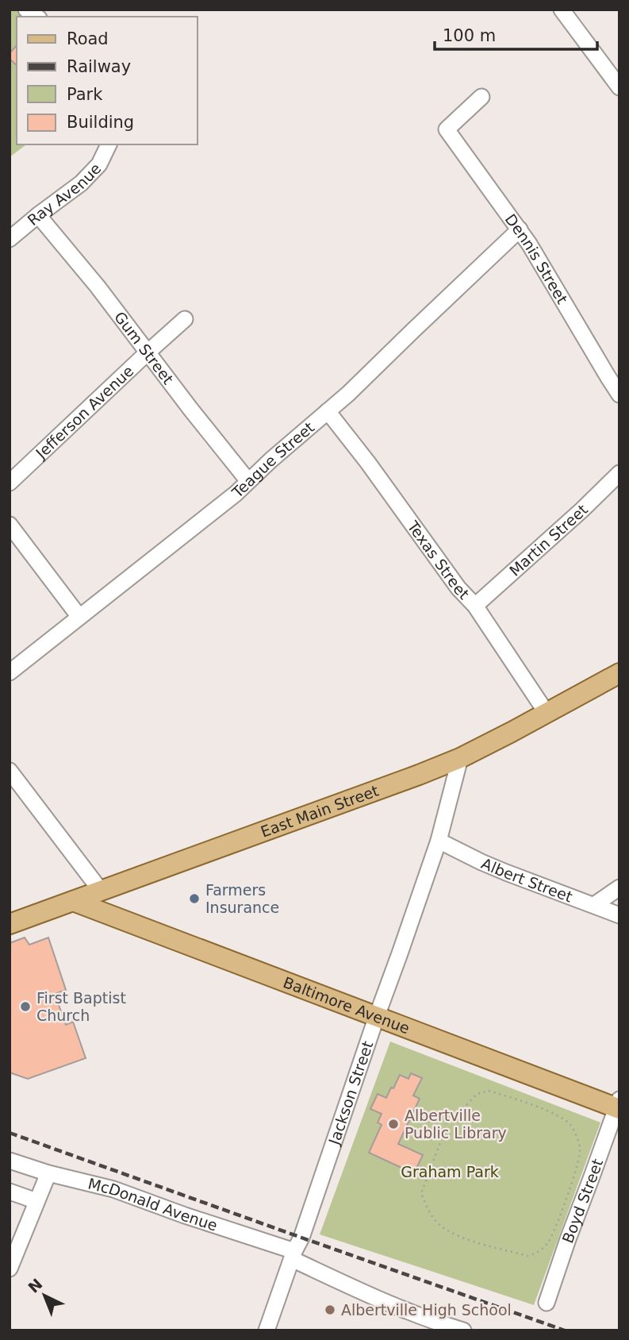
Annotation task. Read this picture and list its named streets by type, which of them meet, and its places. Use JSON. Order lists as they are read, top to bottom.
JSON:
{
  "streets": {
    "main road": ["East Main Street", "Baltimore Avenue"],
    "street": [
      "Ray Avenue",
      "Dennis Street",
      "Gum Street",
      "Jefferson Avenue",
      "Teague Street",
      "Martin Street",
      "Texas Street",
      "Albert Street",
      "Jackson Street",
      "Boyd Street",
      "McDonald Avenue"
    ]
  },
  "crossings": [
    ["Ray Avenue", "Gum Street"],
    ["Dennis Street", "Teague Street"],
    ["Gum Street", "Jefferson Avenue"],
    ["Gum Street", "Teague Street"],
    ["Teague Street", "Texas Street"],
    ["Martin Street", "Texas Street"],
    ["Texas Street", "East Main Street"],
    ["East Main Street", "Baltimore Avenue"],
    ["East Main Street", "Jackson Street"],
    ["Albert Street", "Jackson Street"],
    ["Baltimore Avenue", "Jackson Street"],
    ["Baltimore Avenue", "Boyd Street"],
    ["Jackson Street", "McDonald Avenue"]
  ],
  "parks": ["Graham Park"],
  "places": [
    "Farmers Insurance",
    "First Baptist Church",
    "Albertville Public Library",
    "Albertville High School"
  ],
  "legend": [
    "Road",
    "Railway",
    "Park",
    "Building"
  ],
  "scale_bar": "100 m",
  "north": "top left"
}
